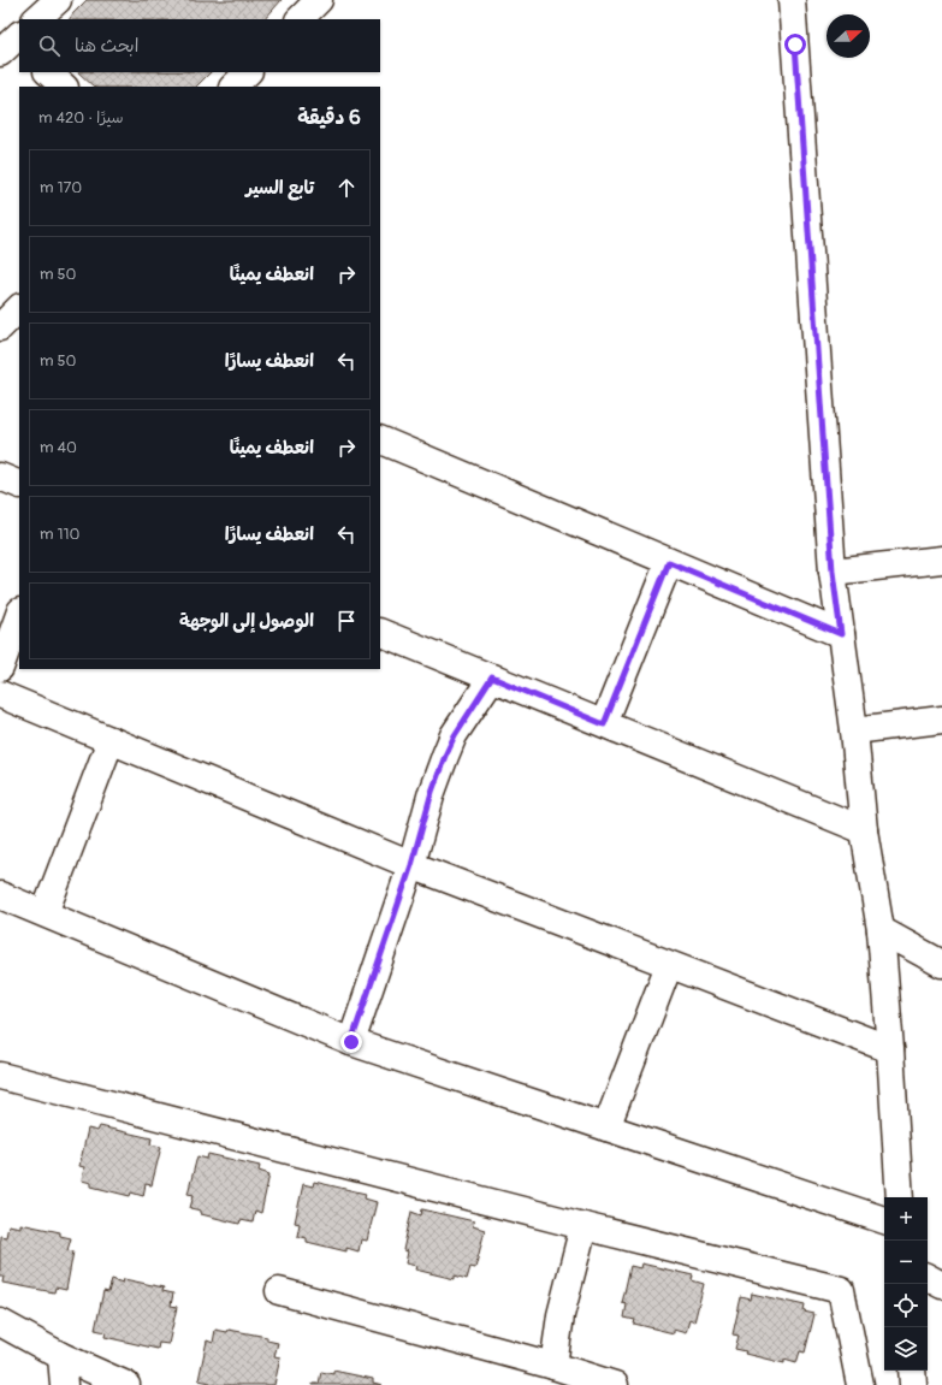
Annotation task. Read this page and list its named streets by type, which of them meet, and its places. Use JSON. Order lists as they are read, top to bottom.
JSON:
{
  "north": "right",
  "page": {
    "search": "ابحث هنا",
    "heading": ["6 دقيقة", "سيرًا · 420 m"],
    "list": [
      ["تابع السير", "170 m"],
      ["انعطف يمينًا", "50 m"],
      ["انعطف يسارًا", "50 m"],
      ["انعطف يمينًا", "40 m"],
      ["انعطف يسارًا", "110 m"],
      "الوصول إلى الوجهة"
    ],
    "map_buttons": ["+", "−"]
  }
}
